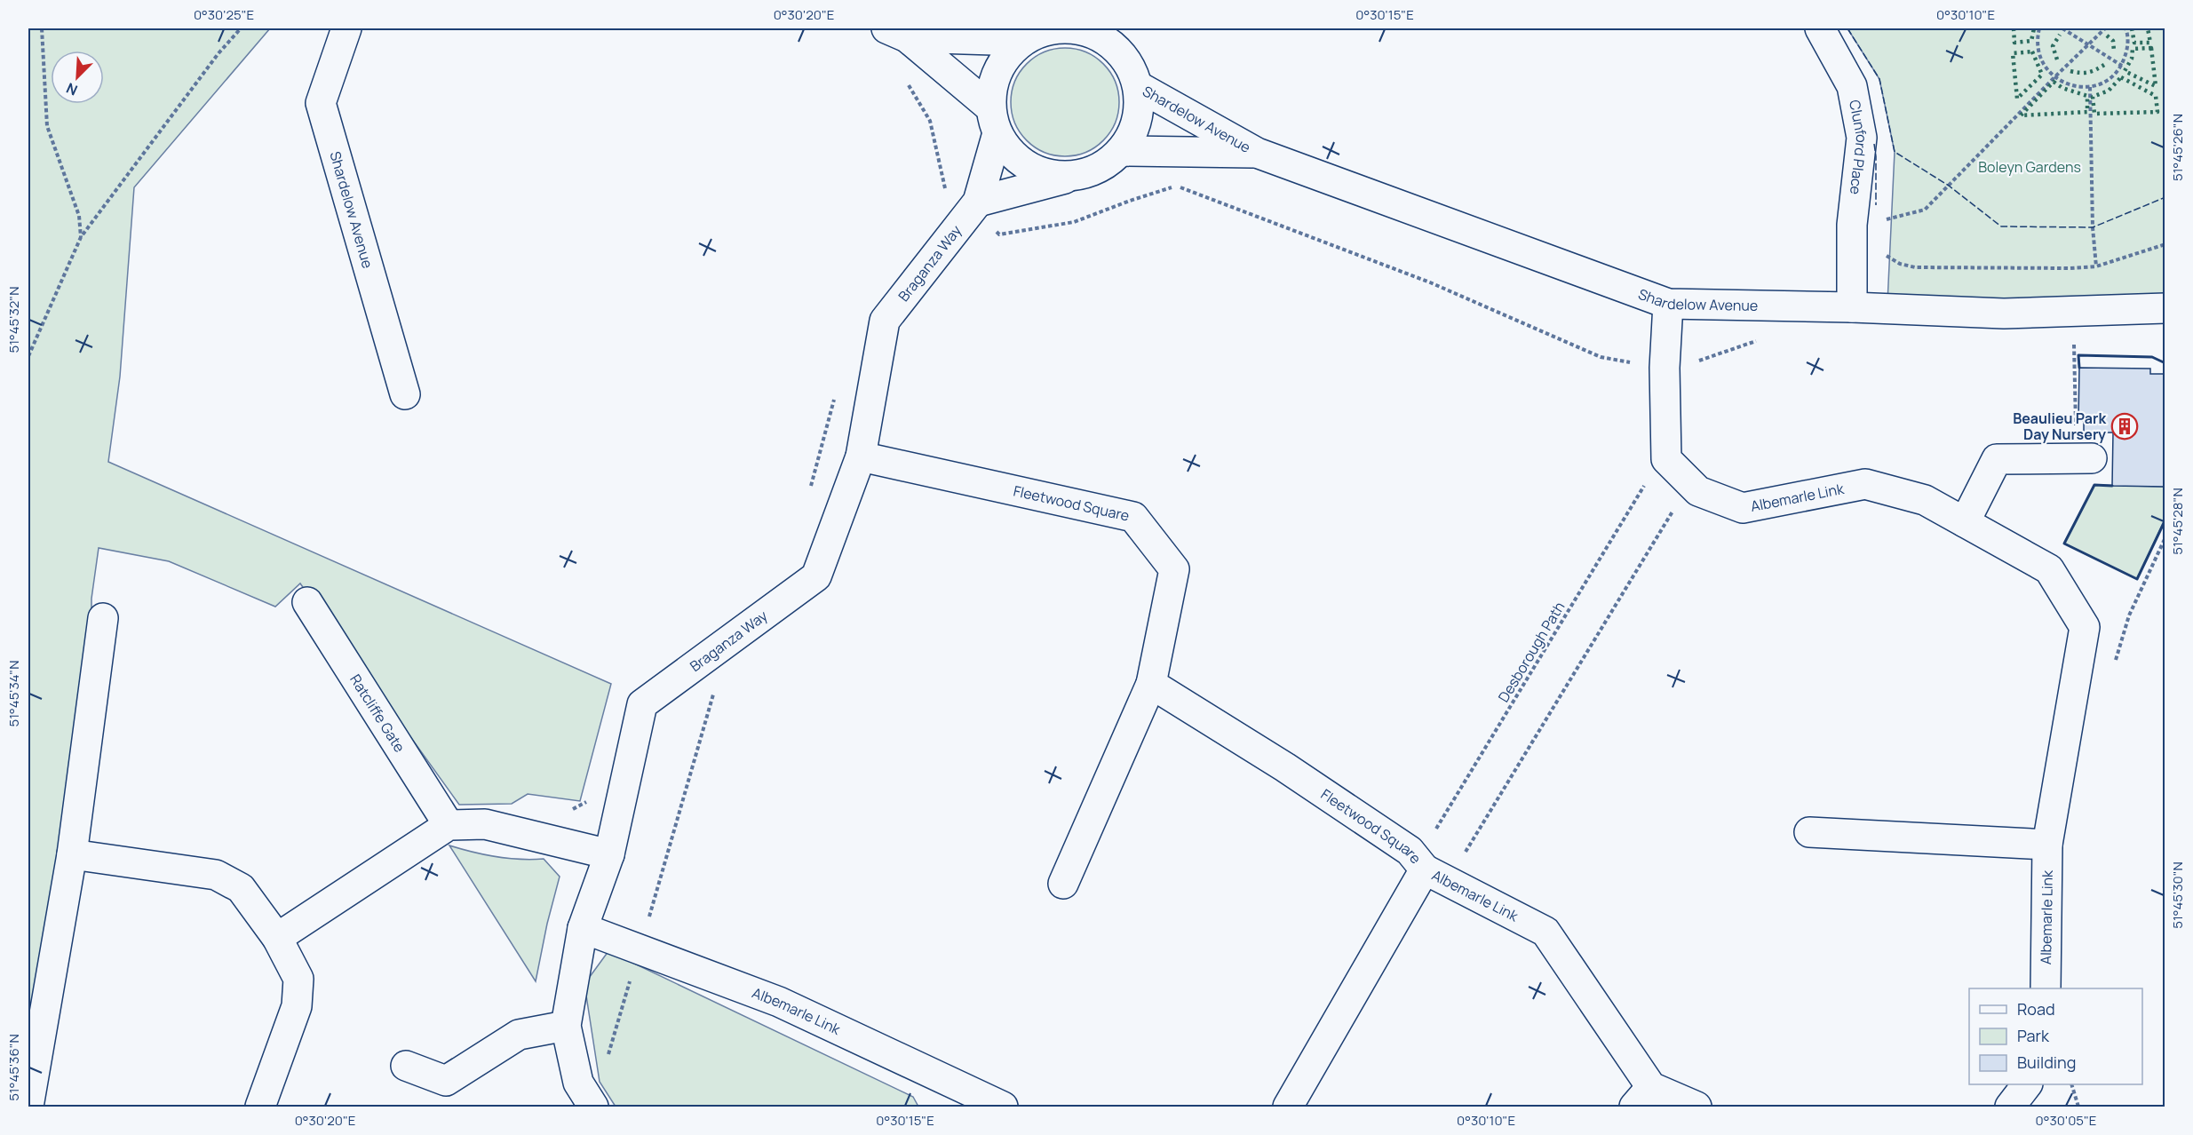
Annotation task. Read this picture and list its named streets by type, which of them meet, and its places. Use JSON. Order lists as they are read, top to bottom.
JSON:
{
  "streets": {
    "street": [
      "Shardelow Avenue",
      "Clunford Place",
      "Braganza Way",
      "Albemarle Link",
      "Fleetwood Square",
      "Ratcliffe Gate"
    ],
    "path": ["Desborough Path"]
  },
  "crossings": [
    ["Shardelow Avenue", "Clunford Place"],
    ["Shardelow Avenue", "Braganza Way"],
    ["Braganza Way", "Albemarle Link"],
    ["Braganza Way", "Fleetwood Square"],
    ["Albemarle Link", "Fleetwood Square"],
    ["Albemarle Link", "Desborough Path"],
    ["Fleetwood Square", "Desborough Path"]
  ],
  "parks": ["Boleyn Gardens"],
  "places": {
    "building": ["Beaulieu Park Day Nursery"]
  },
  "legend": ["Road", "Park", "Building"],
  "north": "bottom left",
  "coordinates": [
    "0°30'25\"E",
    "0°30'20\"E",
    "0°30'15\"E",
    "0°30'10\"E",
    "51°45'26\"N",
    "51°45'32\"N",
    "51°45'28\"N",
    "51°45'34\"N",
    "51°45'30\"N",
    "51°45'36\"N",
    "0°30'05\"E"
  ]
}
